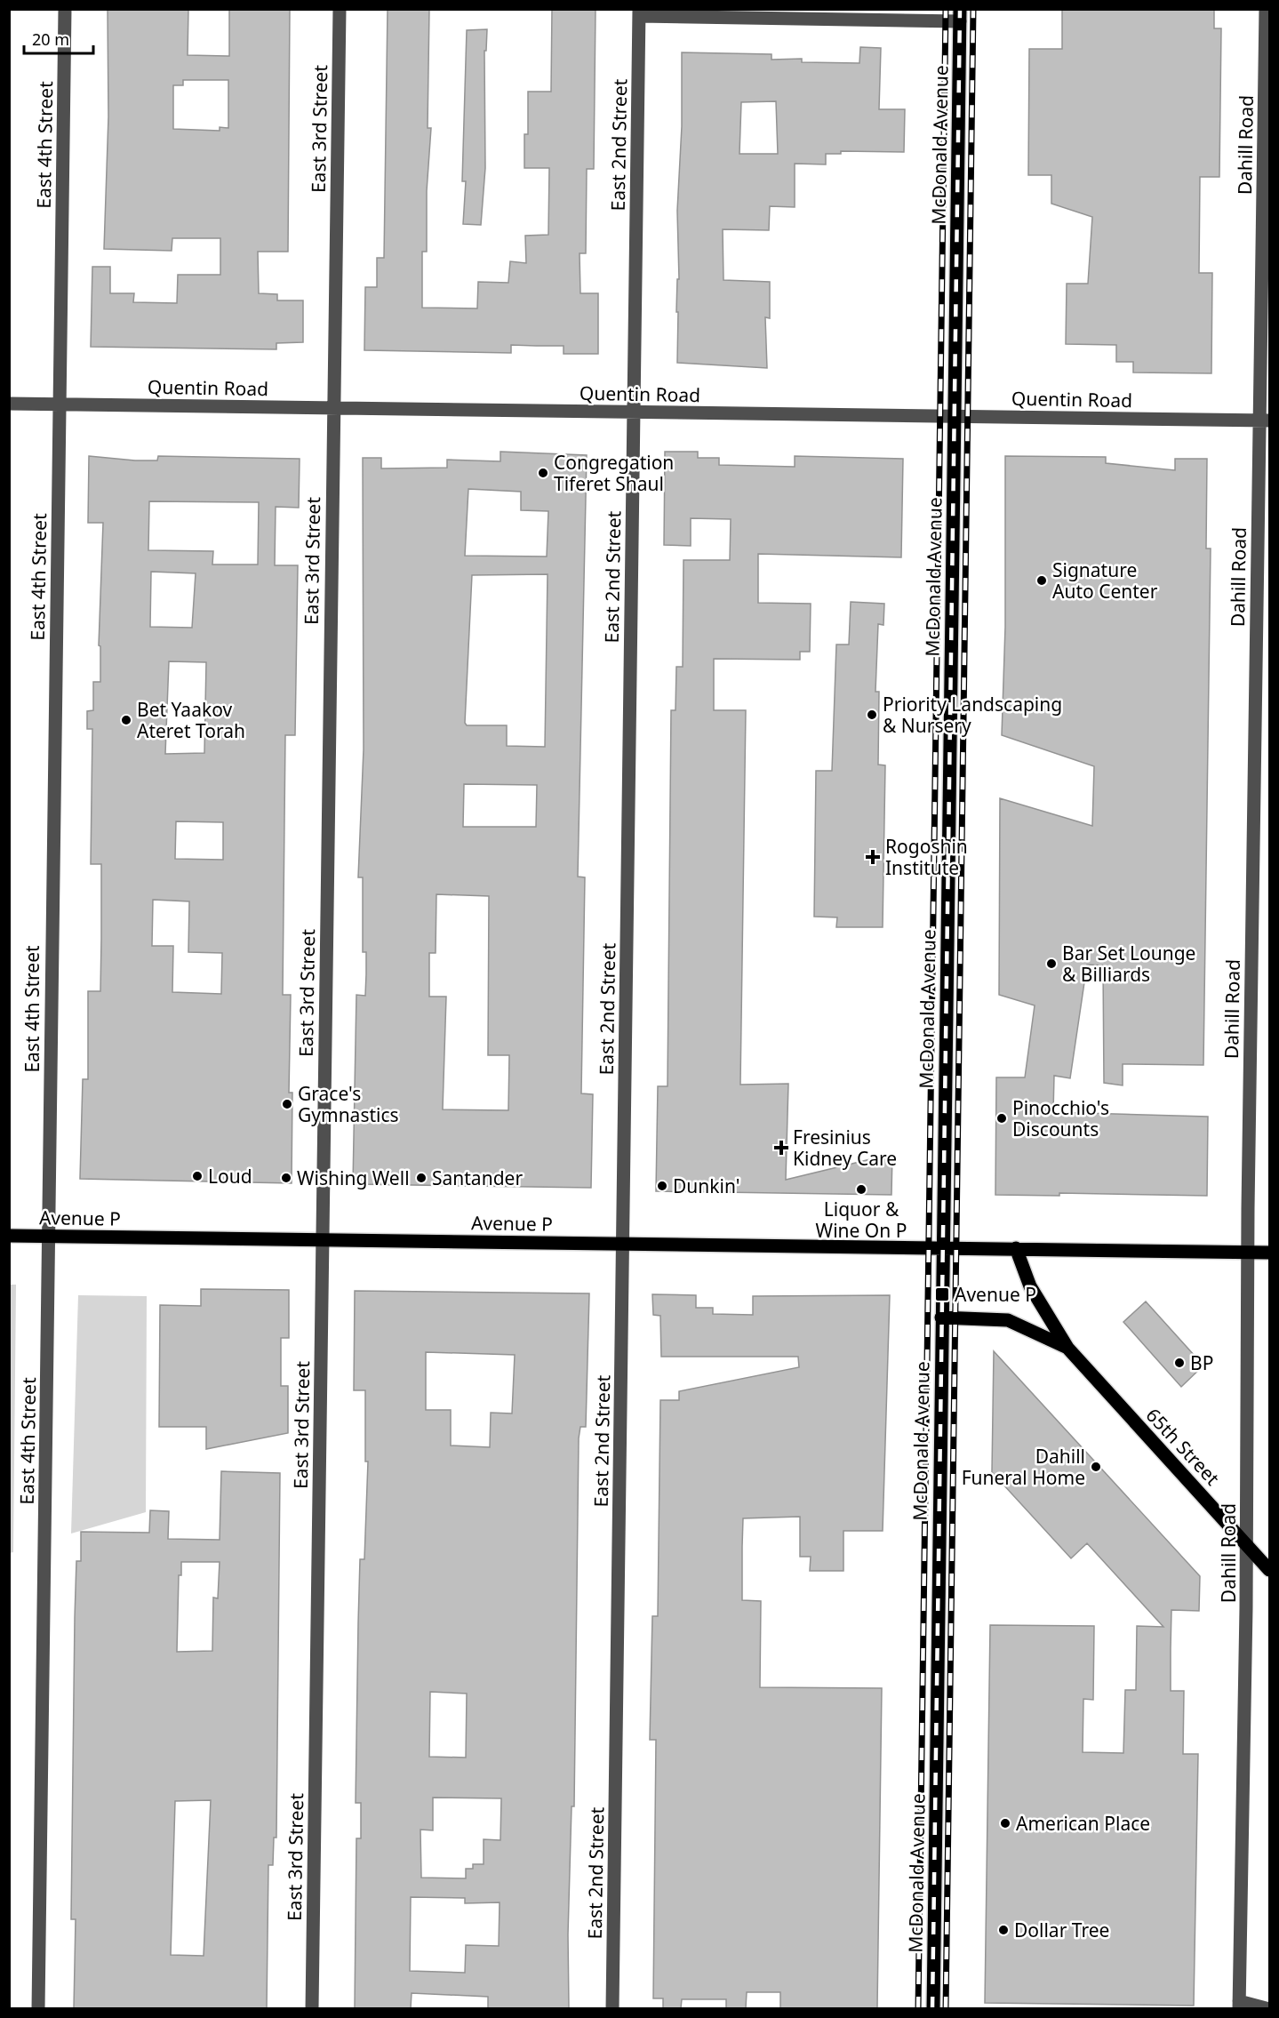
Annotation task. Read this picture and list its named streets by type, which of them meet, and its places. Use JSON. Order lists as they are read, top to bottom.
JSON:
{
  "streets": {
    "main road": ["McDonald Avenue", "Avenue P", "65th Street"],
    "street": [
      "East 3rd Street",
      "East 4th Street",
      "East 2nd Street",
      "Dahill Road",
      "Quentin Road"
    ]
  },
  "crossings": [
    ["East 3rd Street", "Quentin Road"],
    ["East 3rd Street", "Avenue P"],
    ["East 4th Street", "Quentin Road"],
    ["East 4th Street", "Avenue P"],
    ["East 2nd Street", "Quentin Road"],
    ["East 2nd Street", "Avenue P"],
    ["McDonald Avenue", "Quentin Road"],
    ["McDonald Avenue", "Avenue P"],
    ["McDonald Avenue", "65th Street"],
    ["Dahill Road", "Quentin Road"],
    ["Dahill Road", "Avenue P"],
    ["Dahill Road", "65th Street"],
    ["Avenue P", "65th Street"]
  ],
  "places": {
    "other": [
      "Congregation Tiferet Shaul",
      "Signature Auto Center",
      "Priority Landscaping & Nursery",
      "Bet Yaakov Ateret Torah",
      "Bar Set Lounge & Billiards",
      "Grace's Gymnastics",
      "Pinocchio's Discounts",
      "Loud",
      "Wishing Well",
      "Santander",
      "Dunkin'",
      "Liquor & Wine On P",
      "BP",
      "Dahill Funeral Home",
      "American Place",
      "Dollar Tree"
    ],
    "health": ["Rogoshin Institute", "Fresinius Kidney Care"],
    "transit": ["Avenue P"]
  },
  "scale_bar": "20 m"
}
